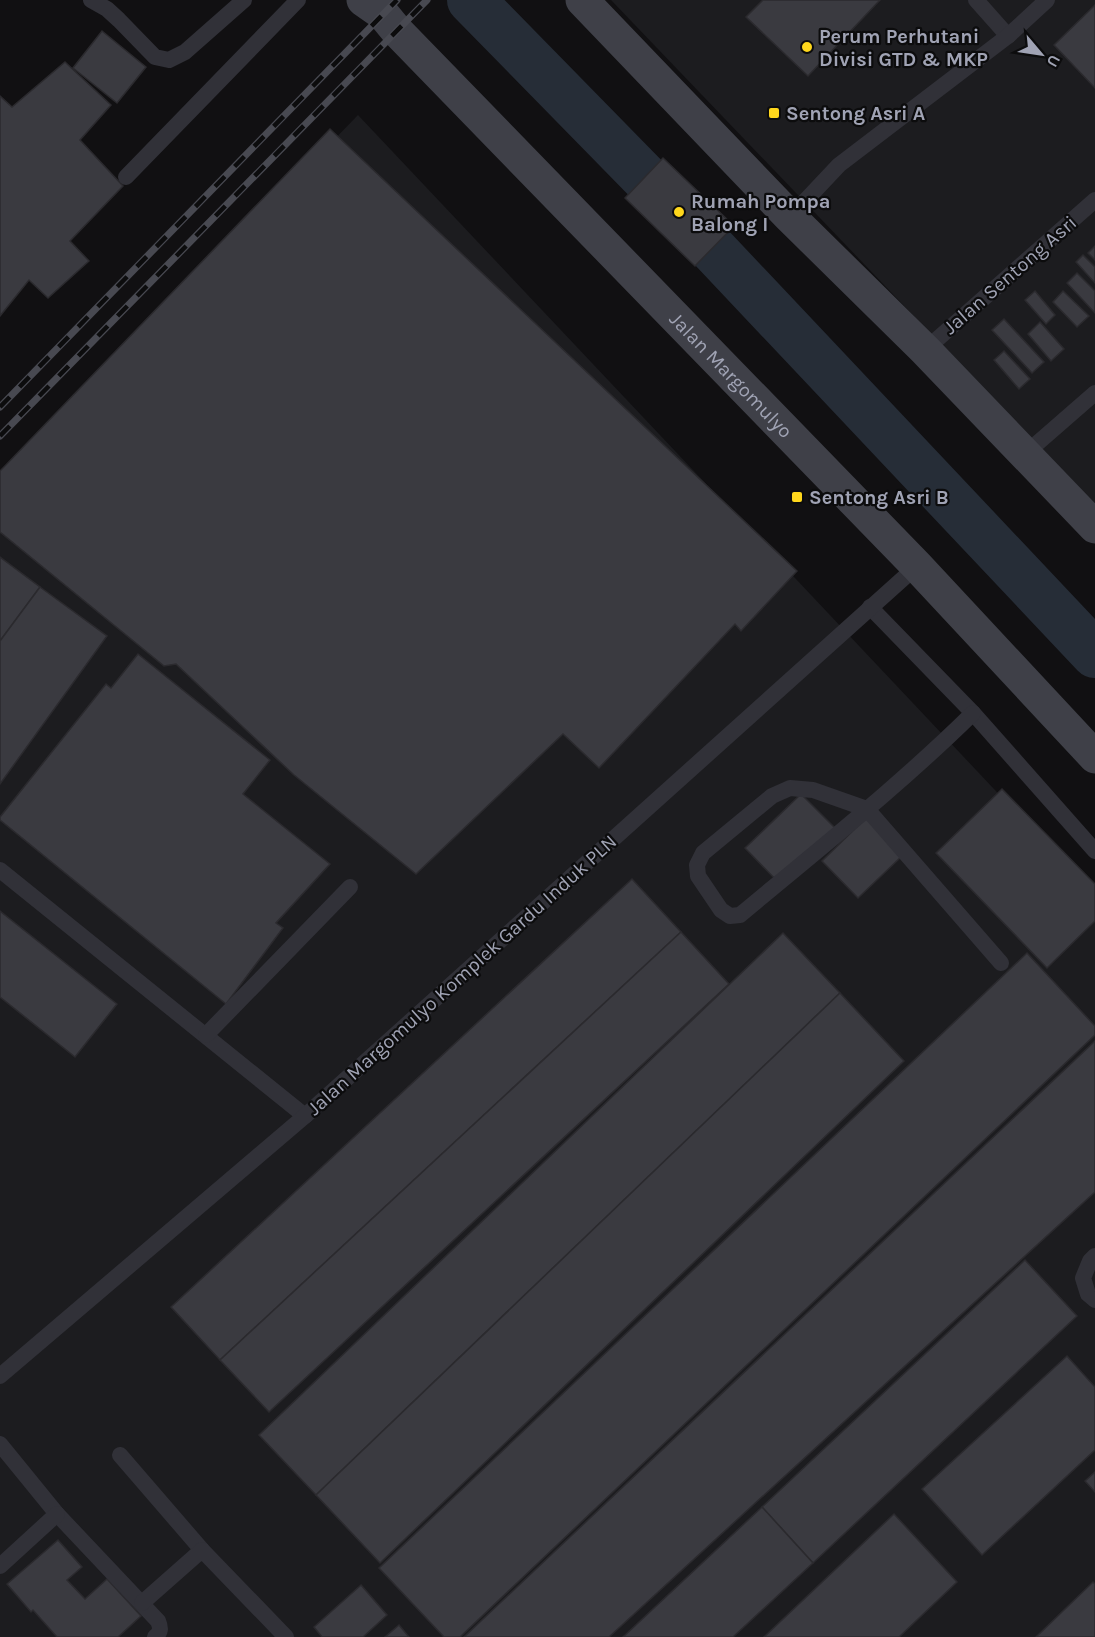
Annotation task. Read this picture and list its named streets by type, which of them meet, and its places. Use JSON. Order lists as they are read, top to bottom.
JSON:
{
  "streets": {
    "main road": ["Jalan Margomulyo"],
    "lane": ["Jalan Sentong Asri", "Jalan Margomulyo Komplek Gardu Induk PLN"]
  },
  "crossings": [
    ["Jalan Margomulyo", "Jalan Margomulyo Komplek Gardu Induk PLN"]
  ],
  "places": {
    "other": ["Perum Perhutani Divisi GTD & MKP", "Rumah Pompa Balong I"],
    "transit": ["Sentong Asri A", "Sentong Asri B"]
  },
  "north": "bottom right"
}
